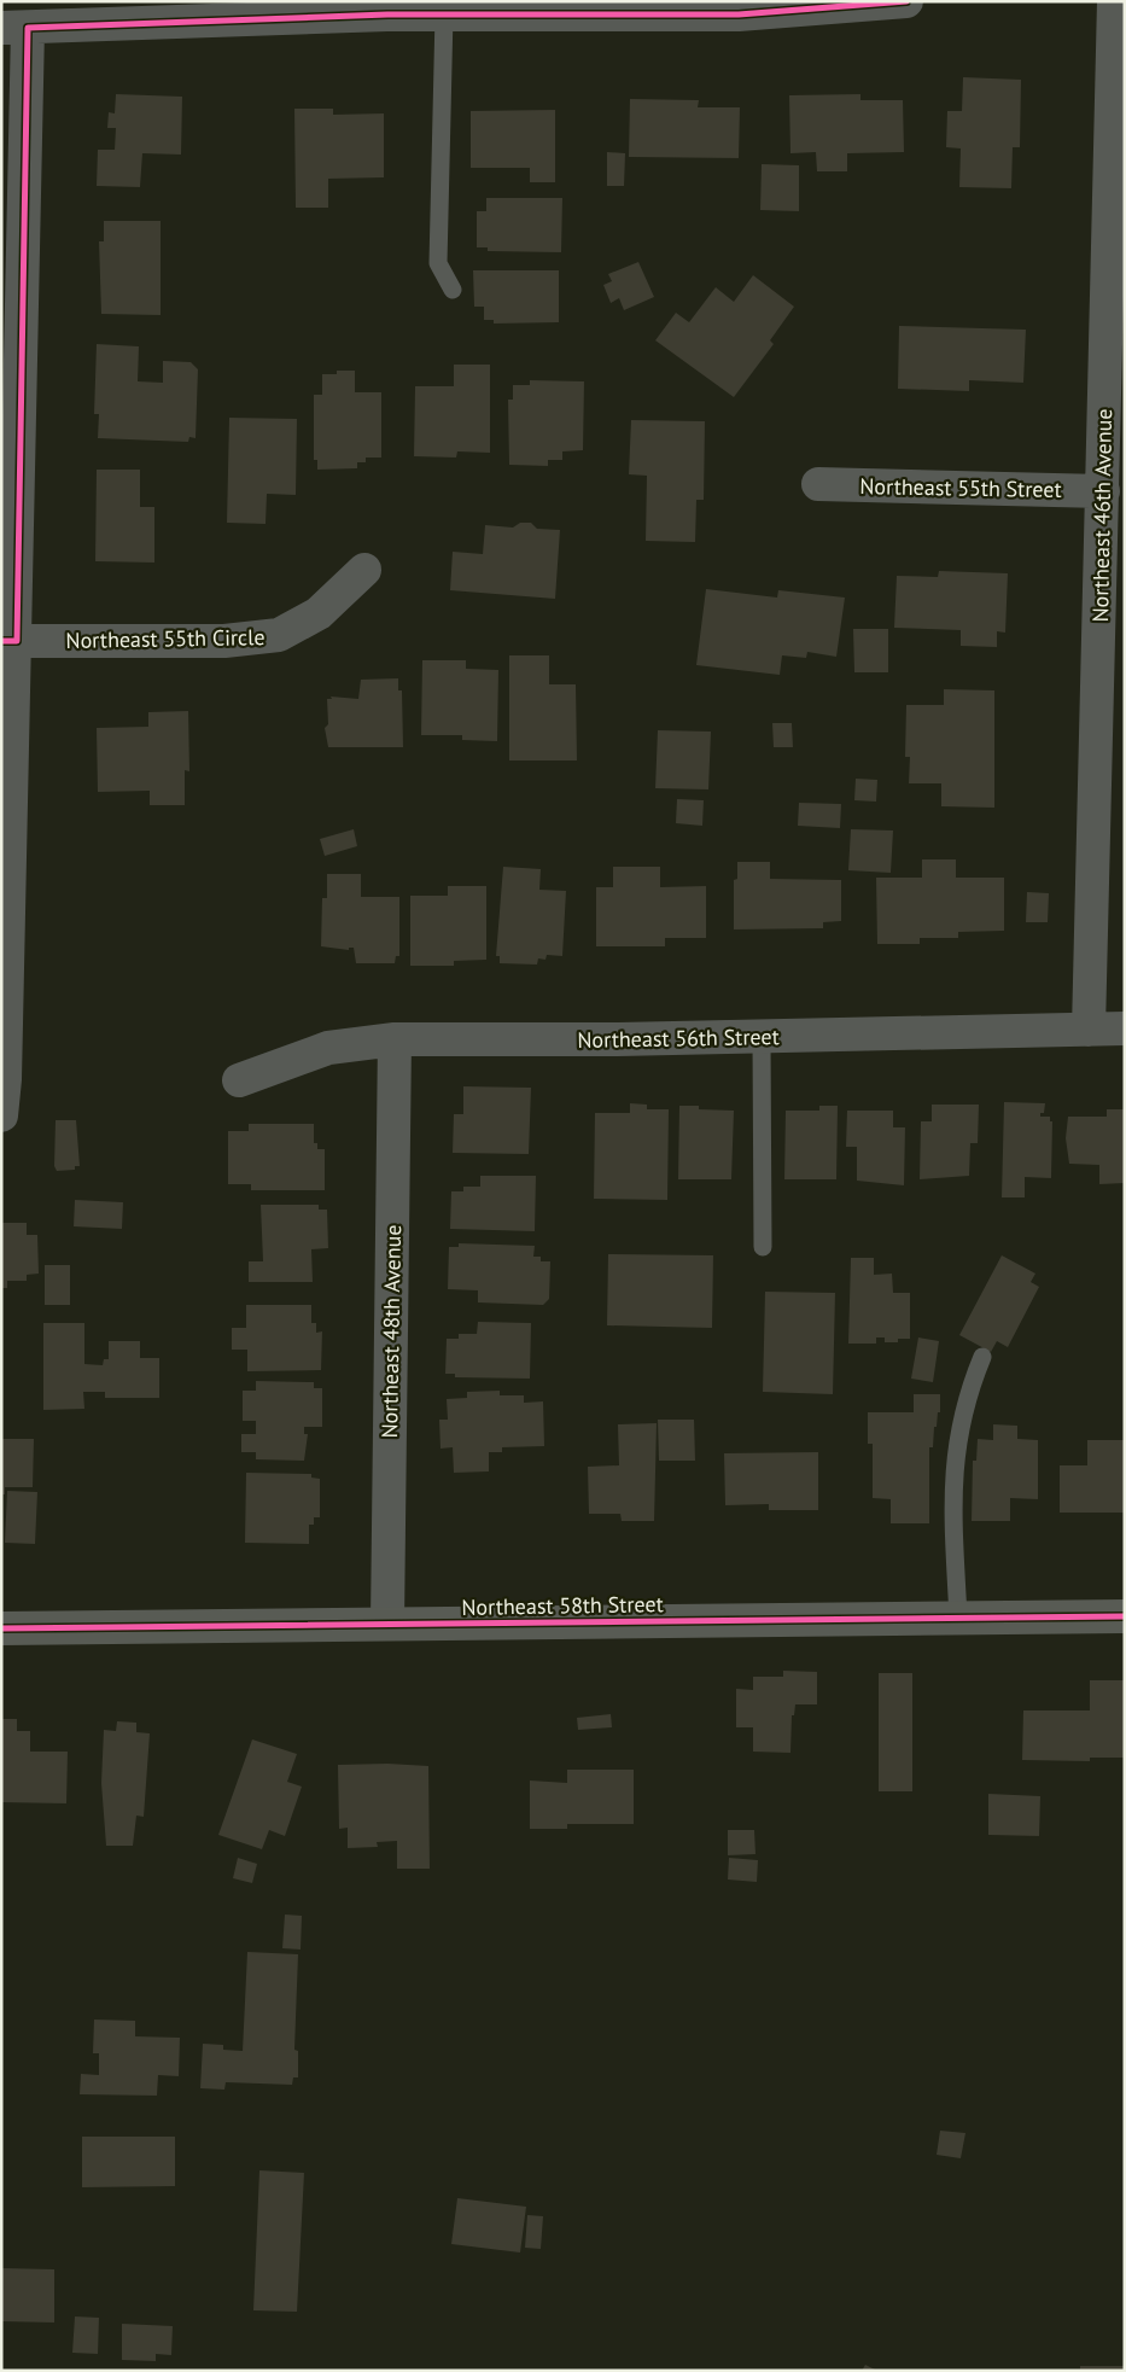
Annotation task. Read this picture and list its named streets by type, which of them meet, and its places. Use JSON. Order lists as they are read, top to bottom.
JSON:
{
  "streets": {
    "street": [
      "Northeast 55th Street",
      "Northeast 46th Avenue",
      "Northeast 55th Circle",
      "Northeast 56th Street",
      "Northeast 48th Avenue",
      "Northeast 58th Street"
    ]
  },
  "crossings": [
    ["Northeast 55th Street", "Northeast 46th Avenue"],
    ["Northeast 46th Avenue", "Northeast 56th Street"],
    ["Northeast 56th Street", "Northeast 48th Avenue"],
    ["Northeast 48th Avenue", "Northeast 58th Street"]
  ]
}
